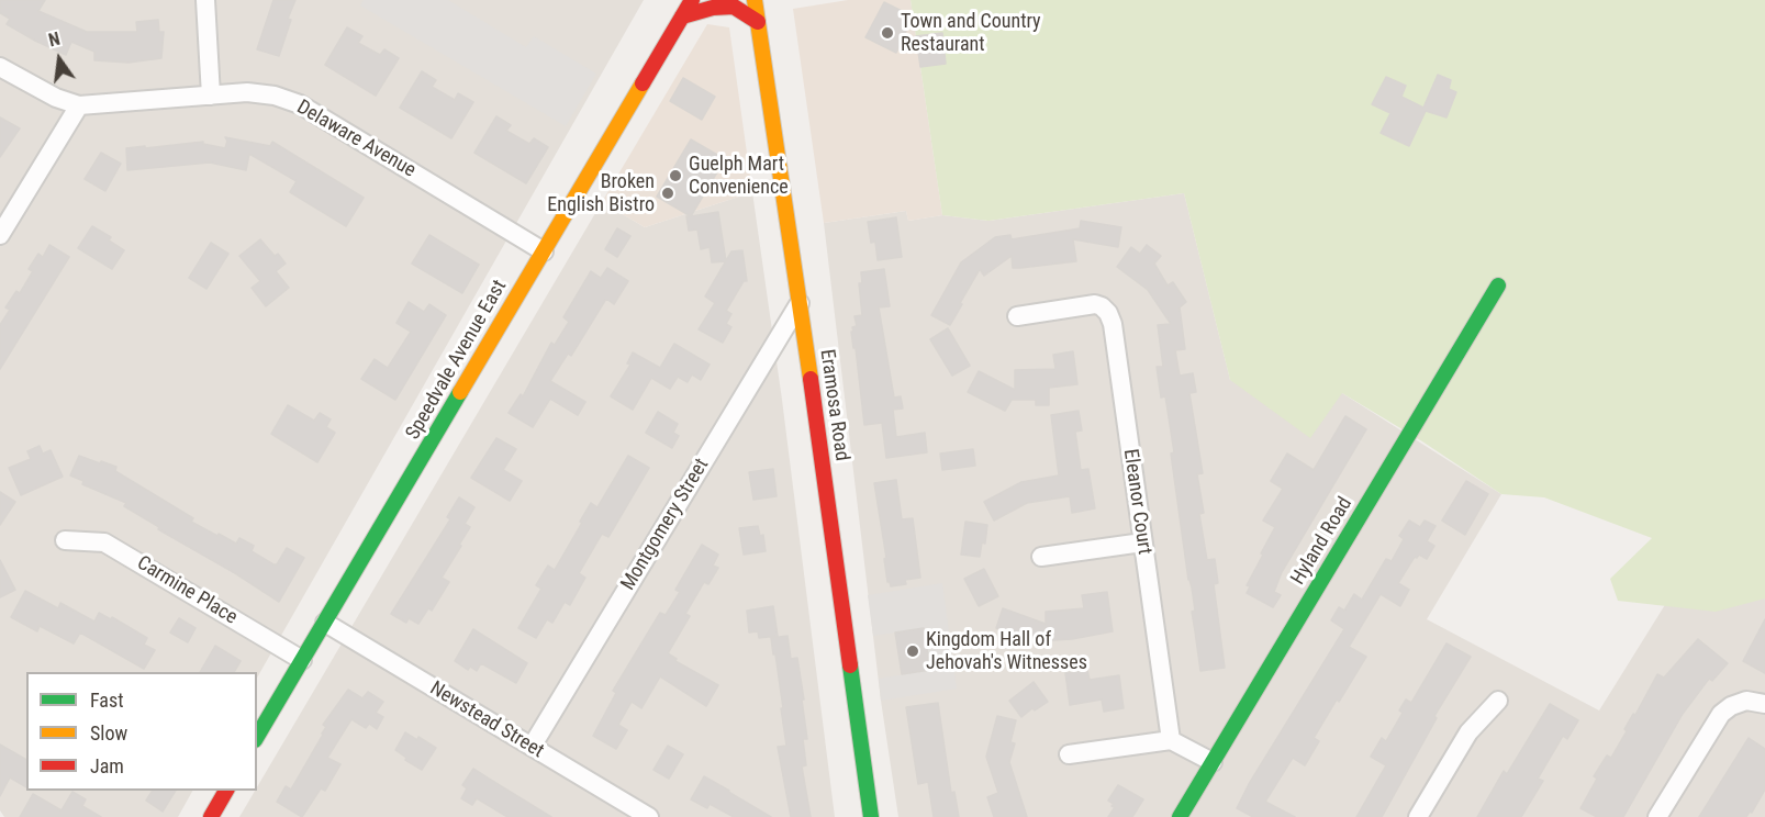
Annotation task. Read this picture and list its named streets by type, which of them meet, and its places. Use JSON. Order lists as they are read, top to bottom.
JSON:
{
  "streets": {
    "main road": ["Speedvale Avenue East", "Eramosa Road", "Hyland Road"],
    "street": [
      "Delaware Avenue",
      "Eleanor Court",
      "Montgomery Street",
      "Carmine Place",
      "Newstead Street"
    ]
  },
  "crossings": [
    ["Delaware Avenue", "Speedvale Avenue East"],
    ["Speedvale Avenue East", "Carmine Place"],
    ["Speedvale Avenue East", "Newstead Street"],
    ["Eramosa Road", "Montgomery Street"],
    ["Montgomery Street", "Newstead Street"]
  ],
  "places": [
    "Town and Country Restaurant",
    "Guelph Mart Convenience",
    "Broken English Bistro",
    "Kingdom Hall of Jehovah's Witnesses"
  ],
  "legend": ["Fast", "Slow", "Jam"],
  "north": "top"
}
